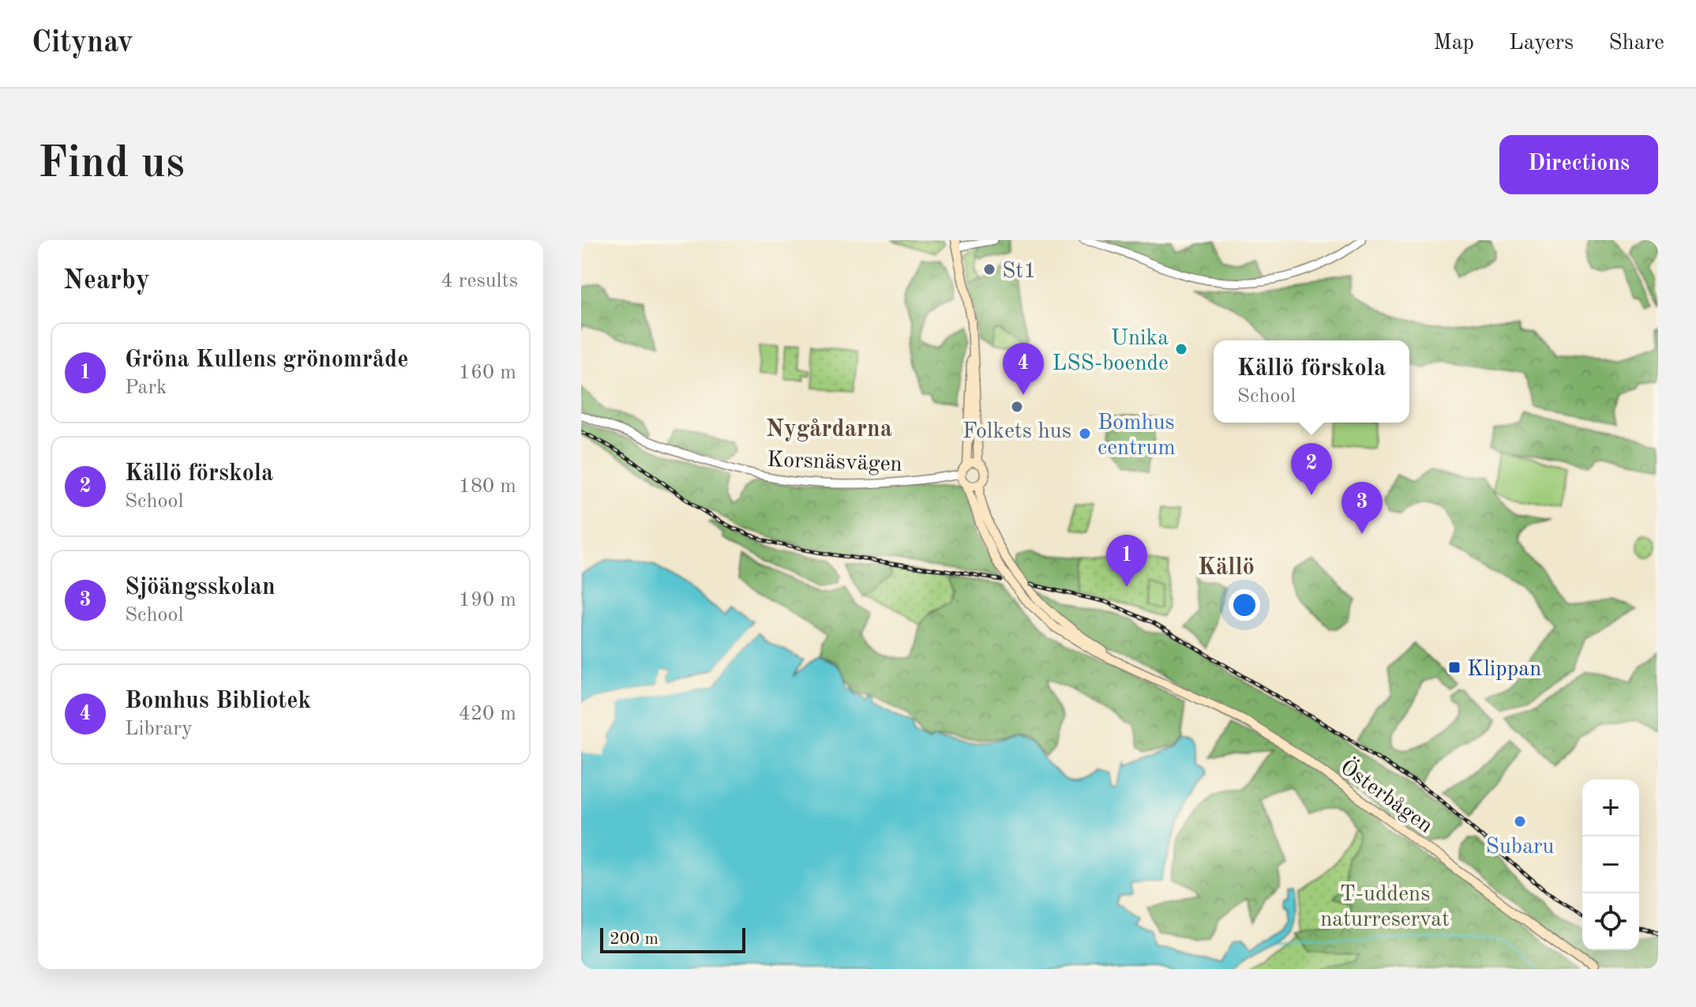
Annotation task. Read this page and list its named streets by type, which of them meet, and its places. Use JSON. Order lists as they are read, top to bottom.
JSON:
{
  "streets": {
    "main road": ["Österbågen"],
    "street": ["Korsnäsvägen"]
  },
  "crossings": [
    ["Korsnäsvägen", "Österbågen"]
  ],
  "districts": ["Nygårdarna", "Källö"],
  "parks": ["T-uddens naturreservat"],
  "places": {
    "other": [
      "St1",
      "Unika LSS-boende",
      "Folkets hus",
      "Bomhus centrum",
      "Subaru"
    ],
    "transit": ["Klippan"]
  },
  "scale_bar": "200 m",
  "page": {
    "header": "Citynav",
    "nav": ["Map", "Layers", "Share"],
    "buttons": "Directions",
    "title": "Find us",
    "heading": ["Nearby", "4 results"],
    "list": [
      {
        "mark": "1",
        "name": "Gröna Kullens grönområde",
        "note": "Park",
        "value": "160 m"
      },
      {
        "mark": "2",
        "name": "Källö förskola",
        "note": "School",
        "value": "180 m"
      },
      {
        "mark": "3",
        "name": "Sjöängsskolan",
        "note": "School",
        "value": "190 m"
      },
      {
        "mark": "4",
        "name": "Bomhus Bibliotek",
        "note": "Library",
        "value": "420 m"
      }
    ],
    "popup": ["Källö förskola", "School"],
    "pins": [
      "4",
      "2",
      "3",
      "1"
    ],
    "map_buttons": ["+", "−"],
    "scale": "200 m"
  }
}
